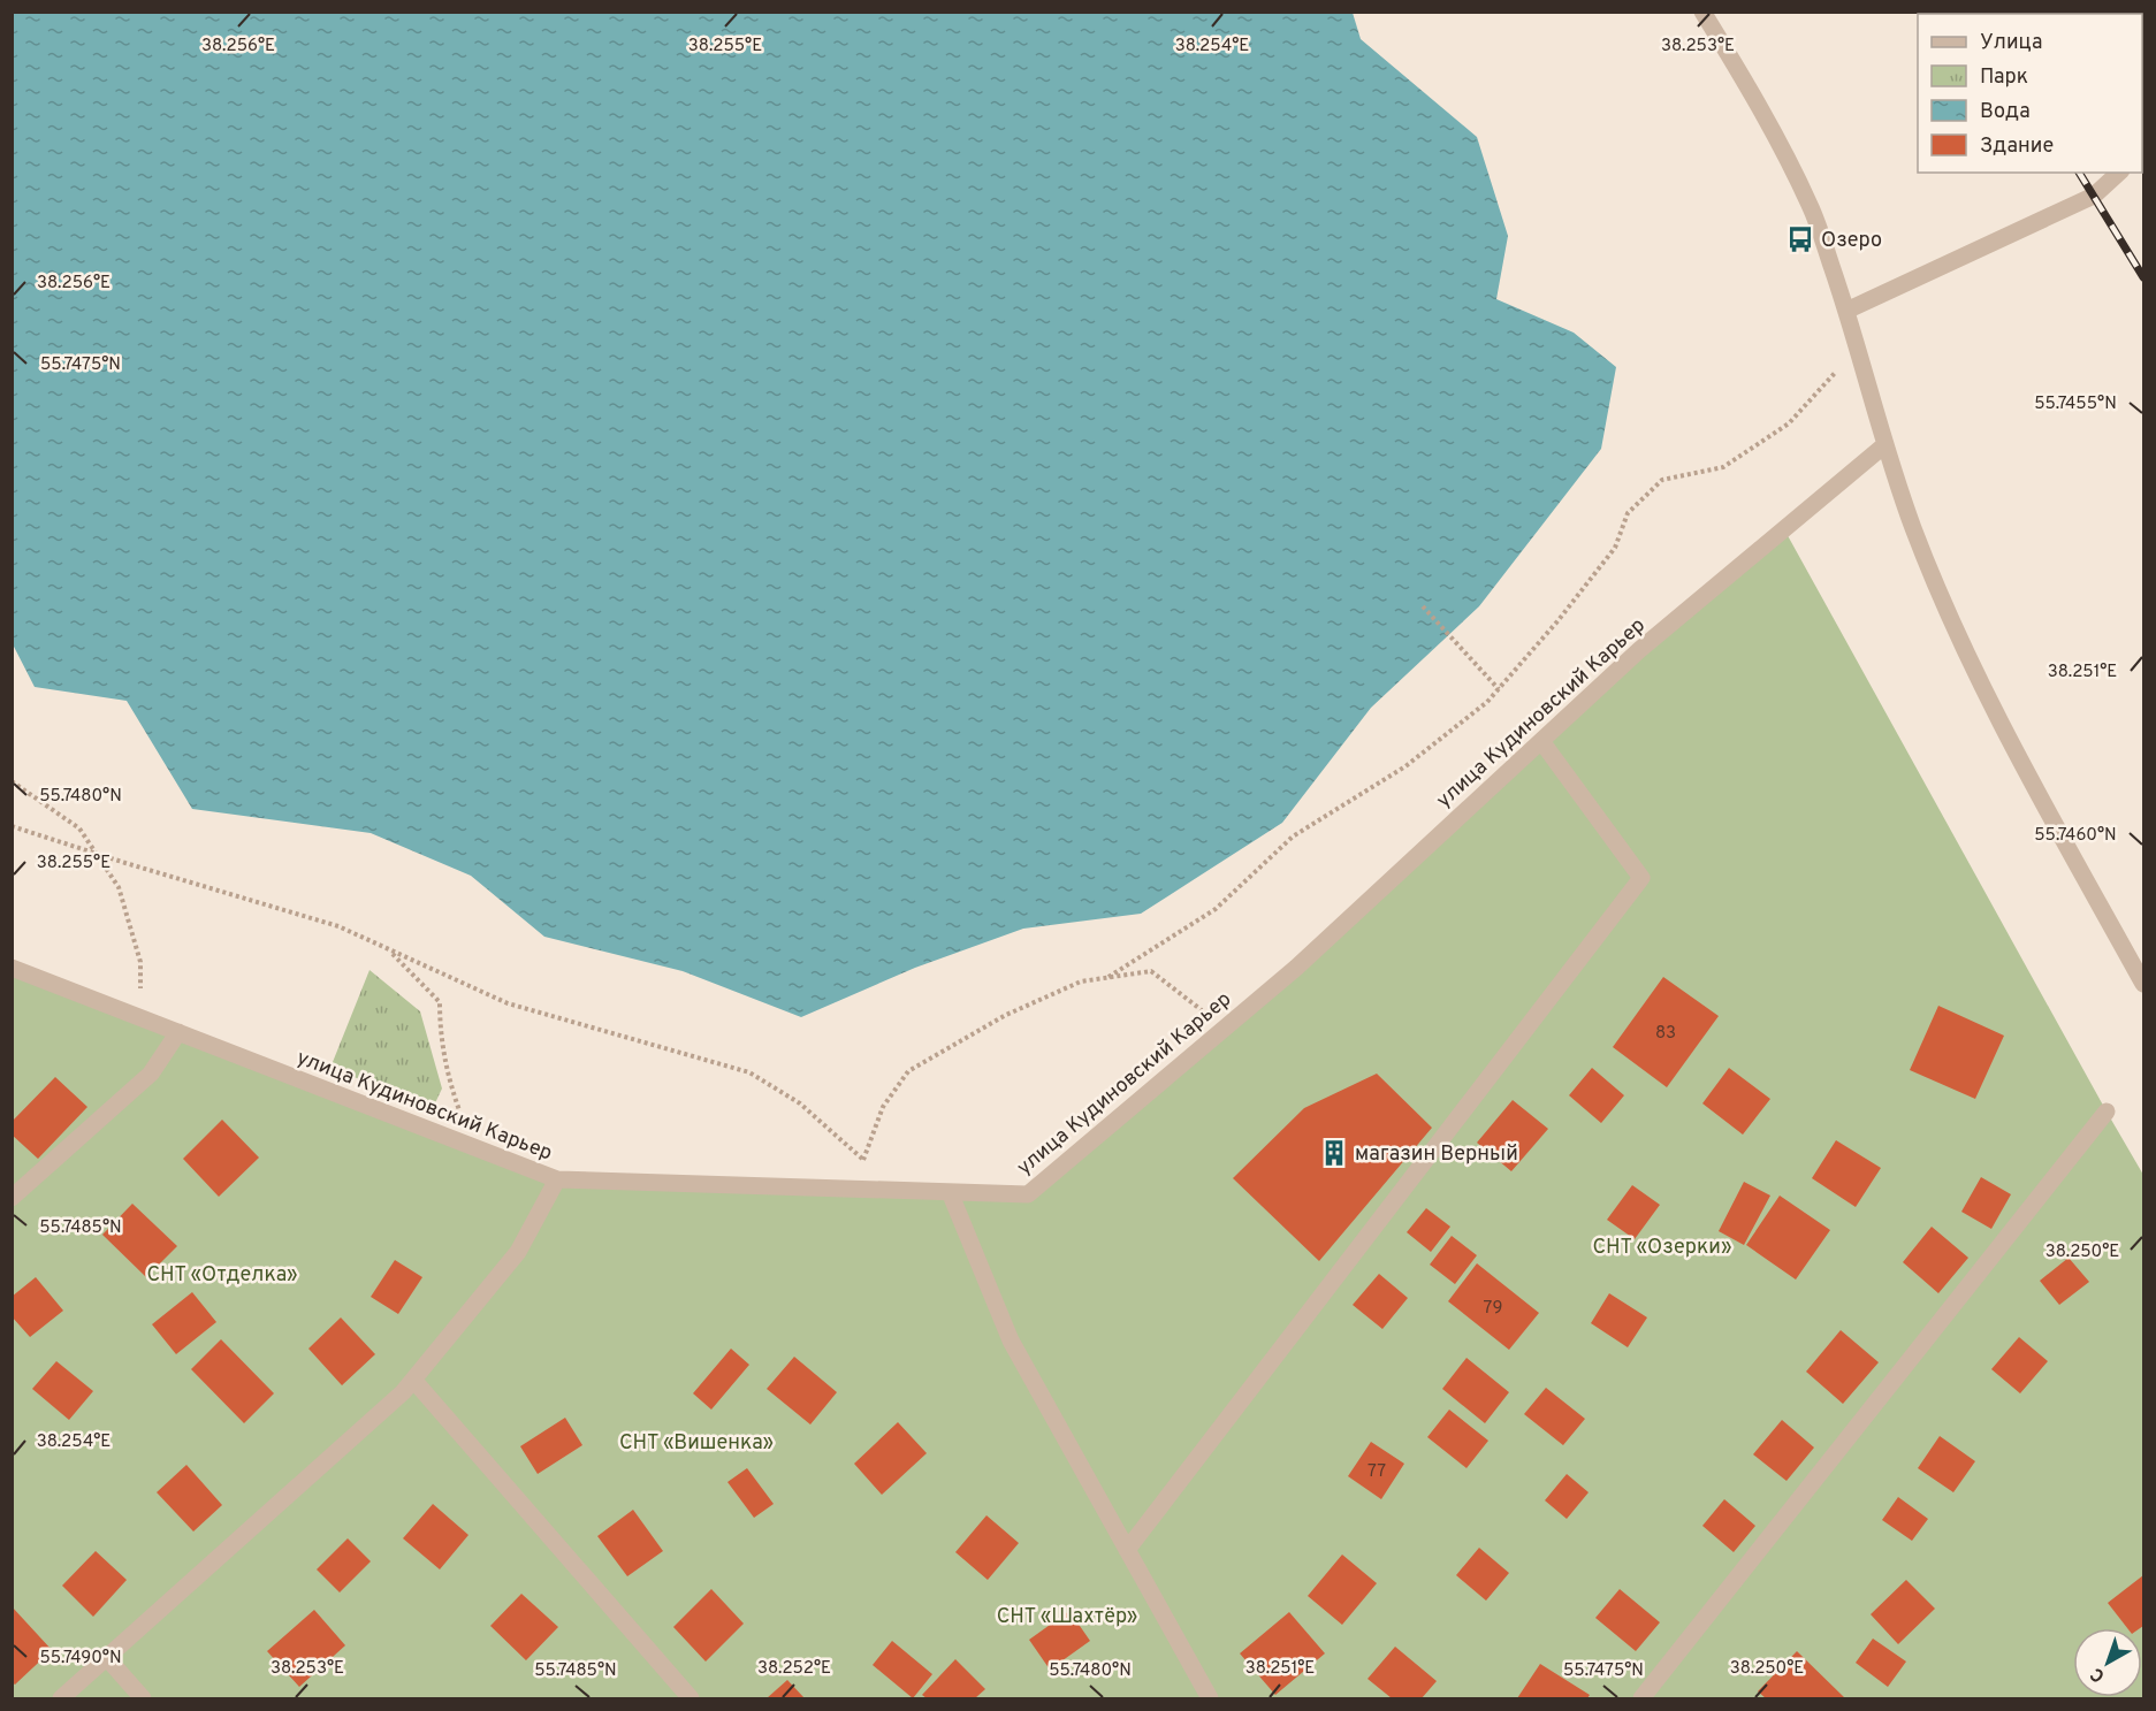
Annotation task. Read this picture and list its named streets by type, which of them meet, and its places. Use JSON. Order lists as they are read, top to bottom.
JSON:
{
  "streets": {
    "street": ["улица Кудиновский Карьер"]
  },
  "parks": [
    "СНТ «Озерки»",
    "СНТ «Отделка»",
    "СНТ «Вишенка»",
    "СНТ «Шахтёр»"
  ],
  "places": {
    "bus stop": ["Озеро"],
    "building": ["магазин Верный"]
  },
  "house_numbers": ["83", "79", "77"],
  "legend": [
    "Улица",
    "Парк",
    "Вода",
    "Здание"
  ],
  "north": "bottom left",
  "coordinates": [
    "38.256°E",
    "38.255°E",
    "38.254°E",
    "38.253°E",
    "55.7475°N",
    "55.7455°N",
    "38.251°E",
    "55.7480°N",
    "55.7460°N",
    "55.7485°N",
    "38.250°E",
    "55.7490°N",
    "38.252°E"
  ]
}
